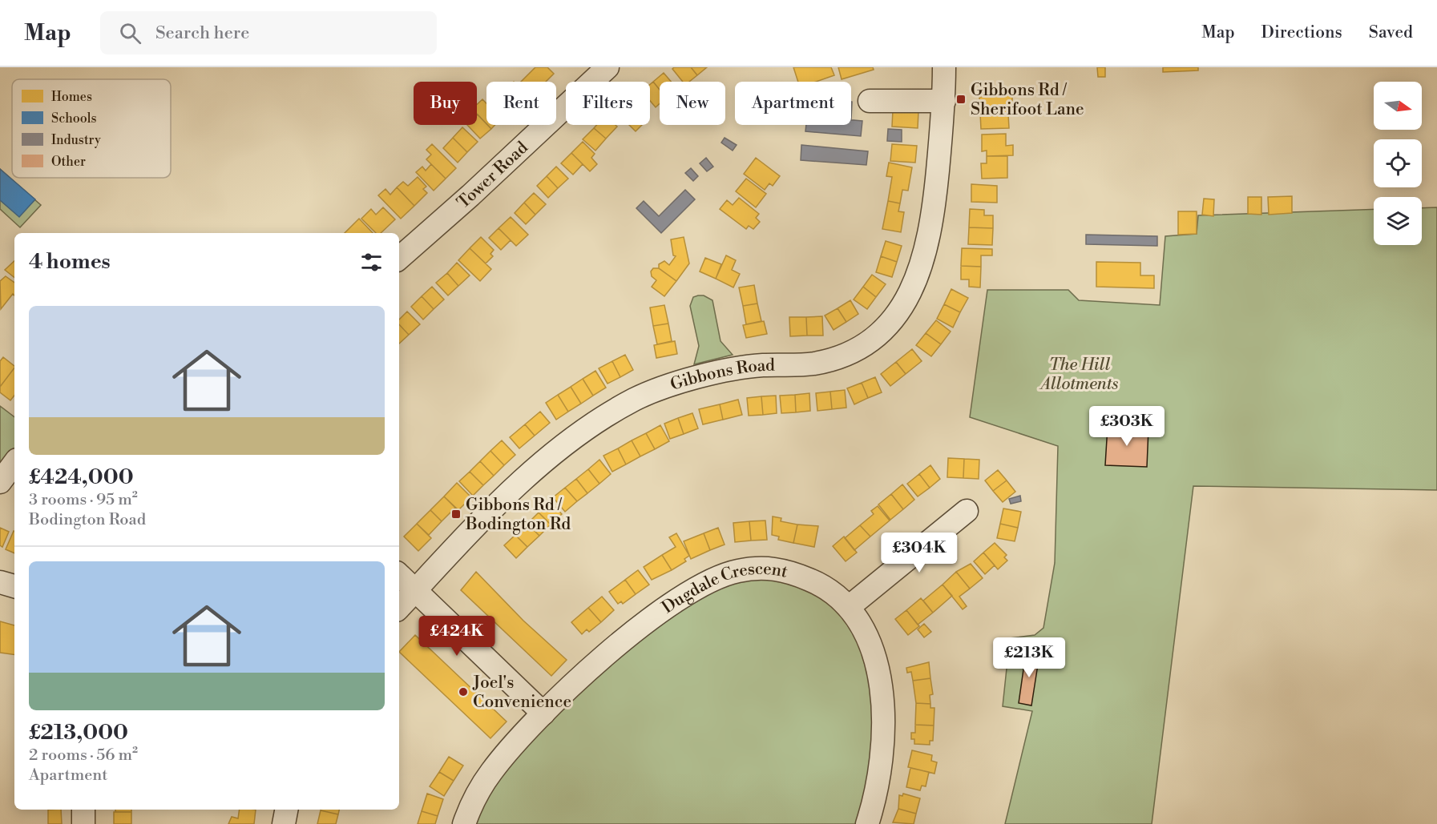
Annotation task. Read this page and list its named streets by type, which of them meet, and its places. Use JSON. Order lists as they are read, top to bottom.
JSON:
{
  "streets": {
    "street": ["Tower Road", "Gibbons Road", "Dugdale Crescent"]
  },
  "parks": ["The Hill Allotments"],
  "places": {
    "transit": ["Gibbons Rd / Sherifoot Lane", "Gibbons Rd / Bodington Rd"],
    "other": ["Joel's Convenience"]
  },
  "legend": [
    "Homes",
    "Schools",
    "Industry",
    "Other"
  ],
  "north": "right",
  "page": {
    "header": "Map",
    "search": "Search here",
    "nav": ["Map", "Directions", "Saved"],
    "chip": [
      "Buy",
      "Rent",
      "Filters",
      "New",
      "Apartment"
    ],
    "heading": "4 homes",
    "list": [
      {
        "name": "£424,000",
        "note": "3 rooms · 95 m² · Bodington Road"
      },
      {
        "name": "£213,000",
        "note": "2 rooms · 56 m² · Apartment"
      }
    ],
    "price": [
      "£303K",
      "£304K",
      "£424K",
      "£213K"
    ]
  }
}
